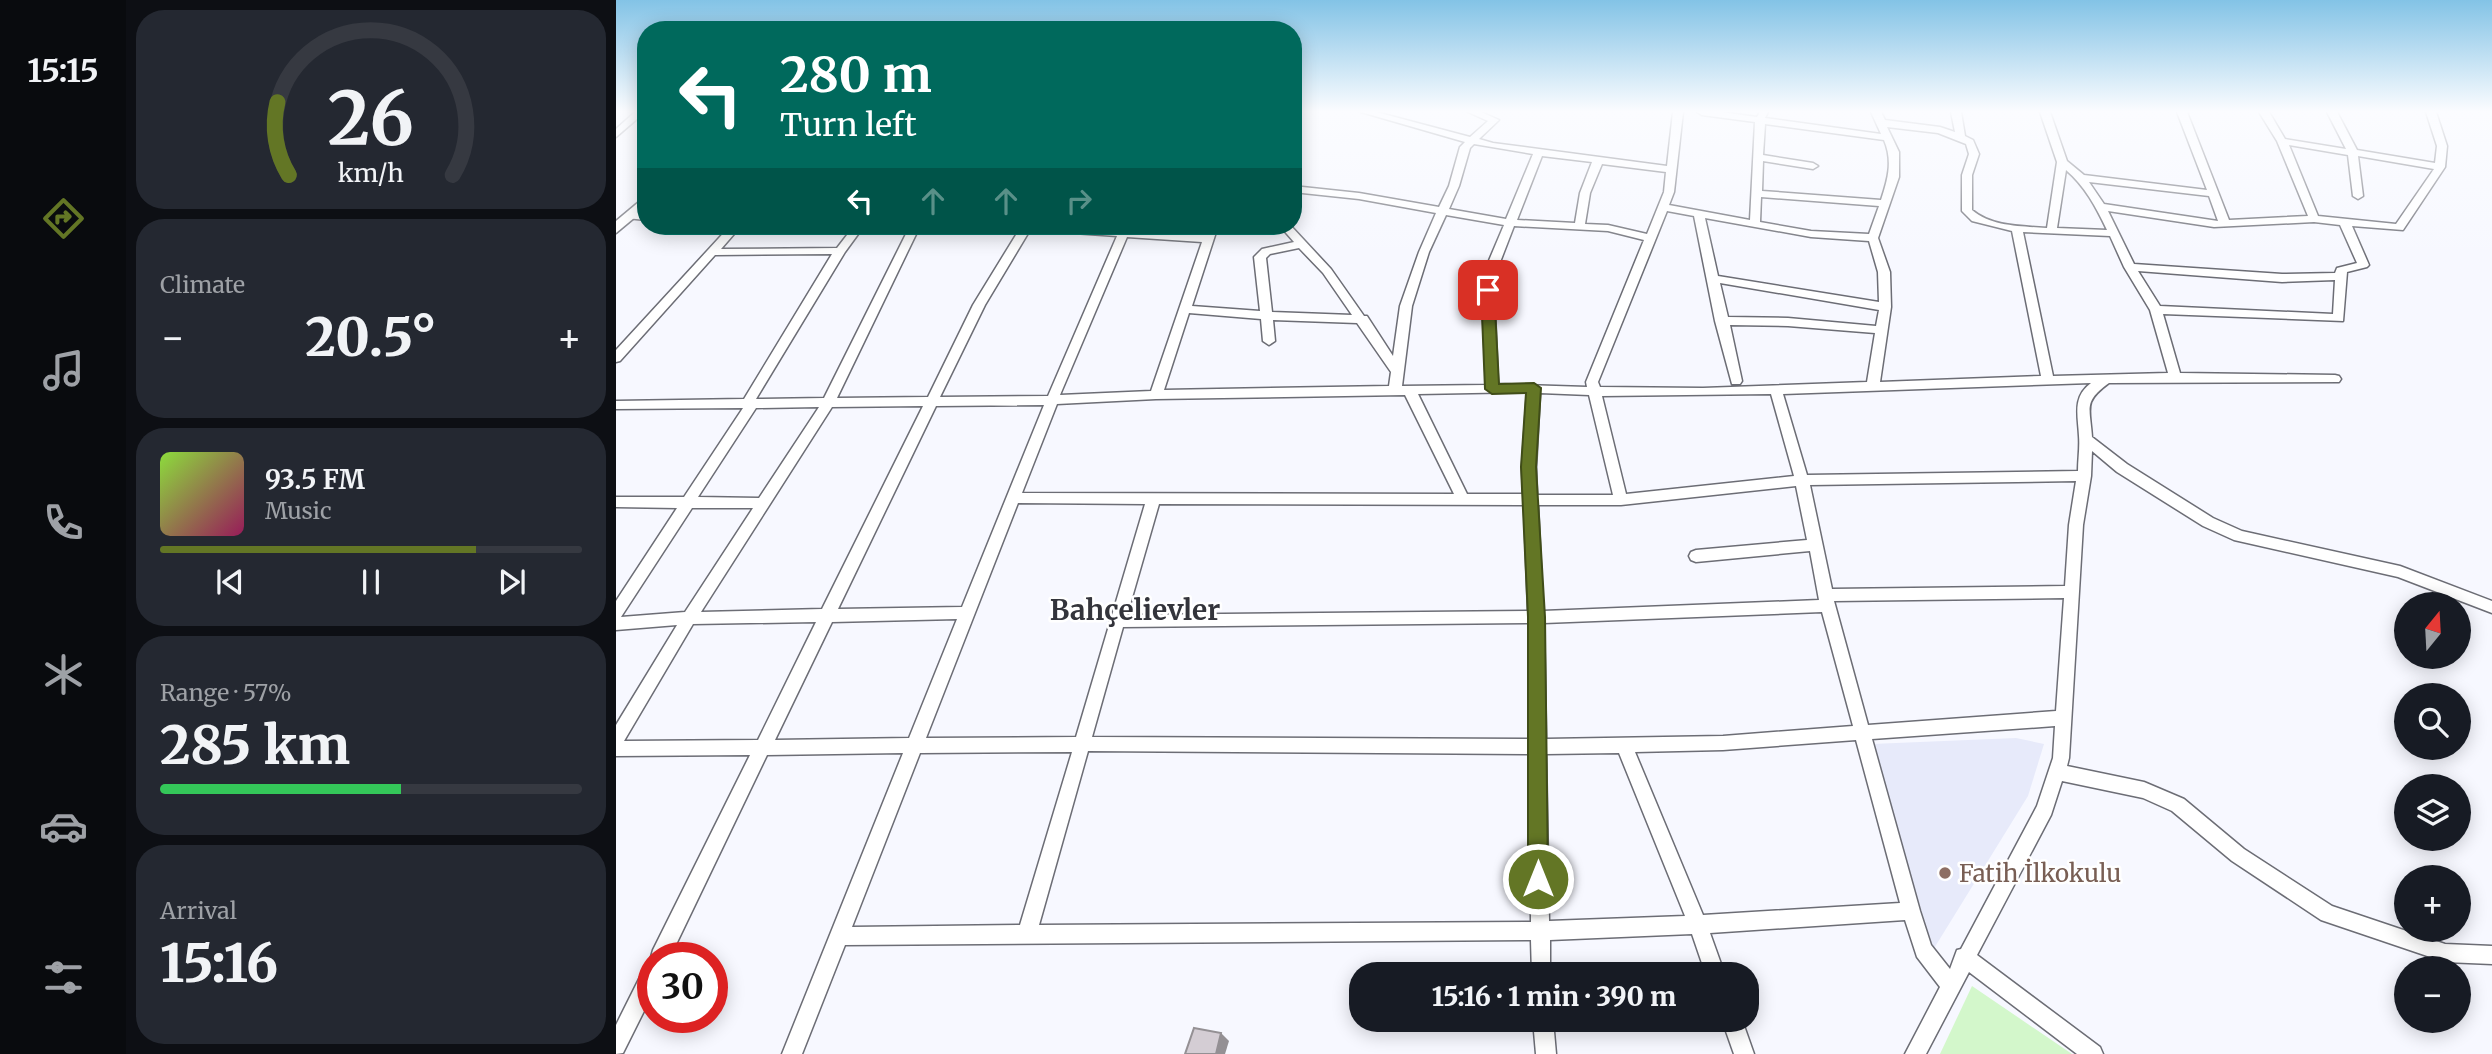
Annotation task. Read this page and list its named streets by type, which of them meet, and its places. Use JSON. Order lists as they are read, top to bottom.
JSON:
{
  "districts": ["Bahçelievler"],
  "places": ["Fatih İlkokulu"],
  "north": "top",
  "page": {
    "tabs": "15:15",
    "turn": ["280 m", "Turn left"],
    "tile": [
      "Climate",
      ["Range · 57%", "285 km"],
      ["Arrival", "15:16"]
    ],
    "heat": ["−", "20.5°", "+"],
    "song": ["93.5 FM", "Music"],
    "map_buttons": ["+", "−"],
    "limit": "30",
    "trip": "15:16 · 1 min · 390 m",
    "gauge": ["26", "km/h"]
  }
}
